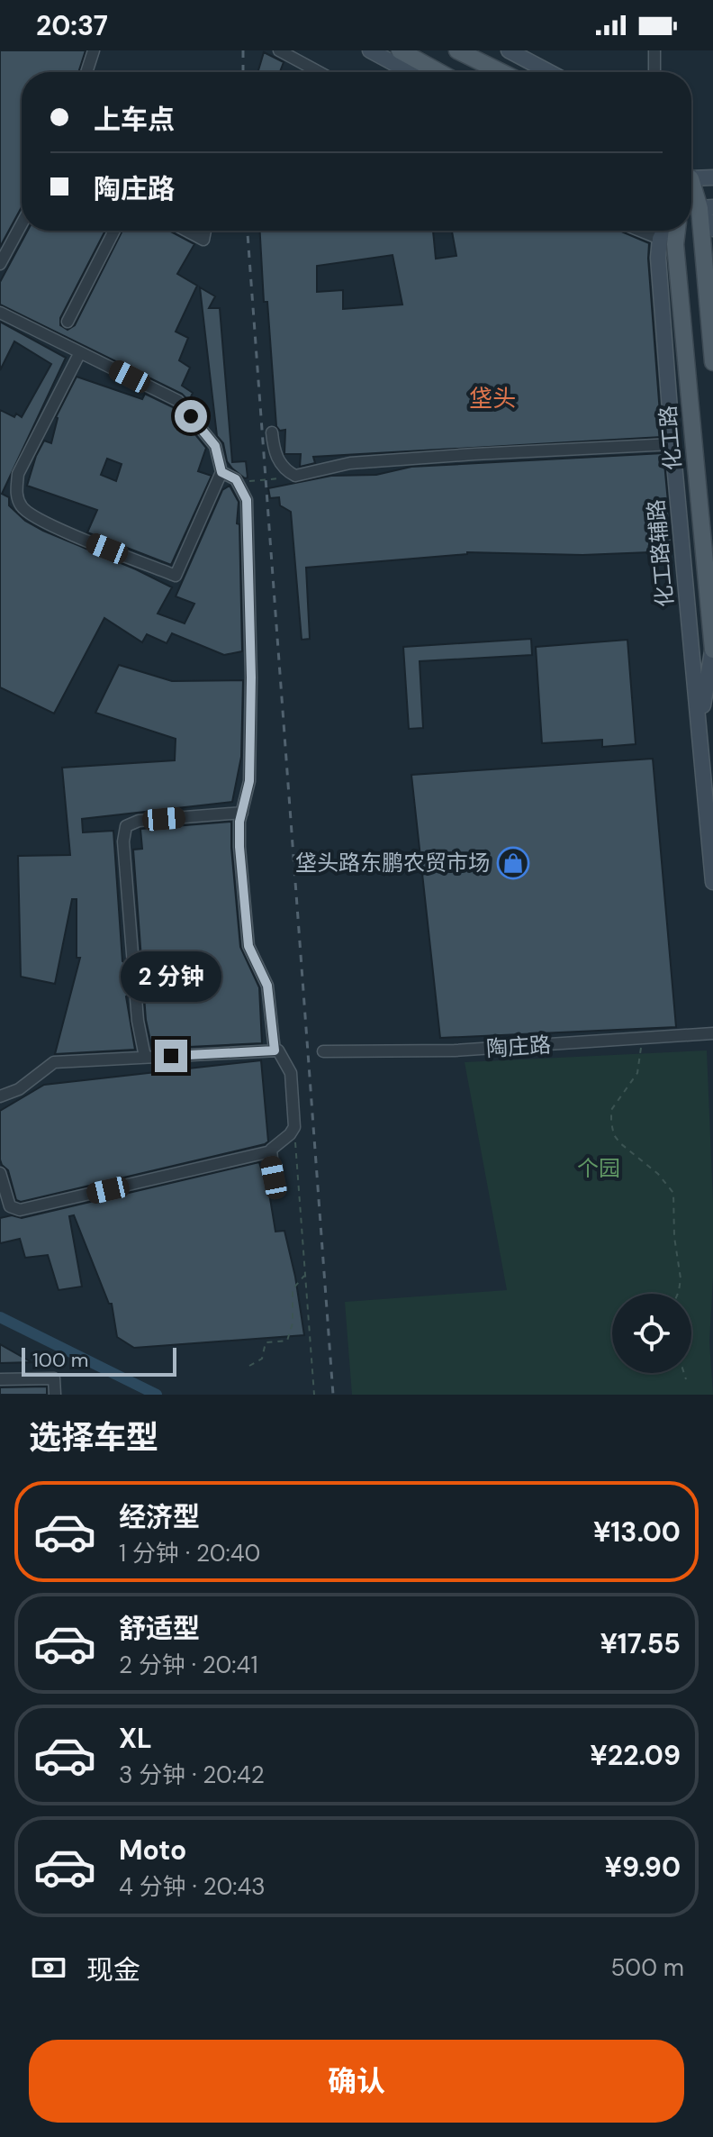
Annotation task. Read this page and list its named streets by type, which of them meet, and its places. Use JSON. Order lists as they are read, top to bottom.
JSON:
{
  "streets": {
    "main road": ["化工路"],
    "street": ["化工路辅路", "陶庄路"]
  },
  "districts": ["垡头"],
  "parks": ["个园"],
  "places": {
    "shop": ["垡头路东鹏农贸市场"]
  },
  "scale_bar": "100 m",
  "page": {
    "status": "20:37",
    "banner": ["上车点", "陶庄路"],
    "bubble": "2 分钟",
    "scale": "100 m",
    "heading": "选择车型",
    "list": [
      {
        "name": "经济型",
        "note": "1 分钟 · 20:40",
        "value": "¥13.00"
      },
      {
        "name": "舒适型",
        "note": "2 分钟 · 20:41",
        "value": "¥17.55"
      },
      {
        "name": "XL",
        "note": "3 分钟 · 20:42",
        "value": "¥22.09"
      },
      {
        "name": "Moto",
        "note": "4 分钟 · 20:43",
        "value": "¥9.90"
      }
    ],
    "pay": ["现金", "500 m"],
    "buttons": "确认"
  }
}
